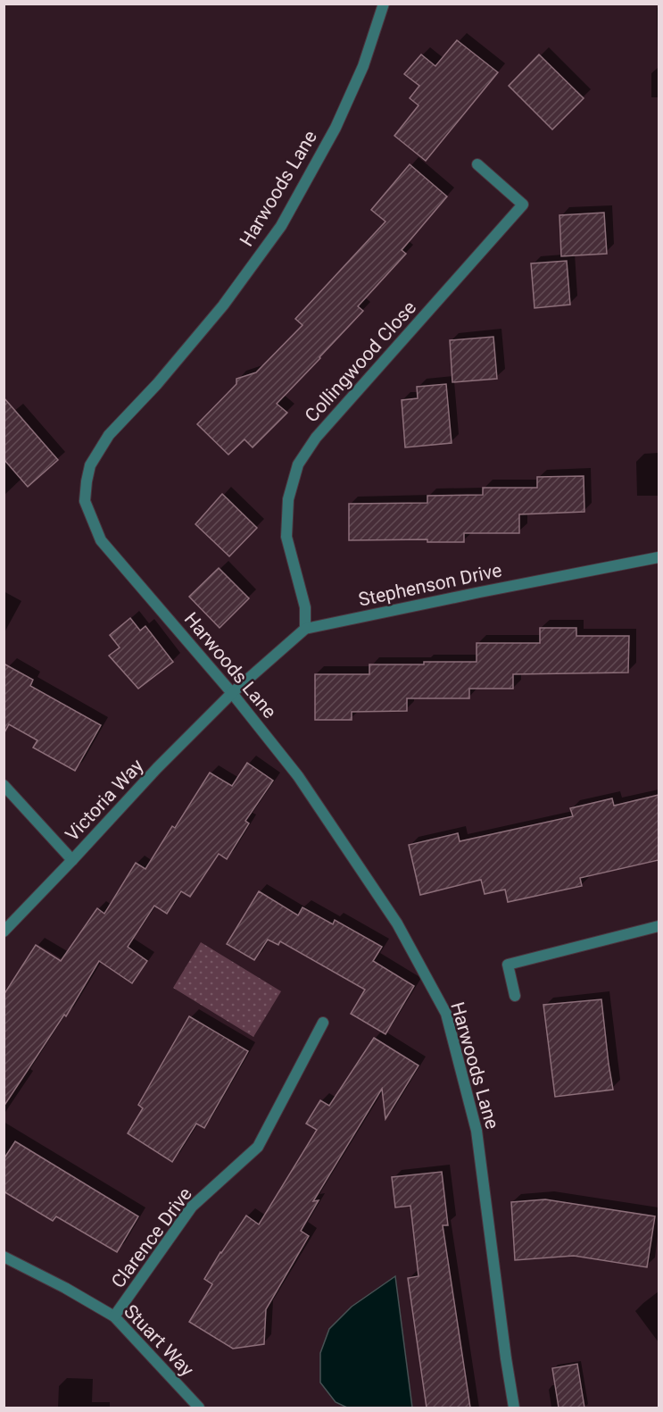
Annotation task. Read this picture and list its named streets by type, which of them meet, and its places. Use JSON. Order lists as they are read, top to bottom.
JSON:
{
  "streets": {
    "street": [
      "Harwoods Lane",
      "Collingwood Close",
      "Stephenson Drive",
      "Victoria Way",
      "Clarence Drive",
      "Stuart Way"
    ]
  },
  "crossings": [
    ["Harwoods Lane", "Stephenson Drive"],
    ["Harwoods Lane", "Victoria Way"],
    ["Collingwood Close", "Stephenson Drive"],
    ["Stephenson Drive", "Victoria Way"],
    ["Clarence Drive", "Stuart Way"]
  ]
}
